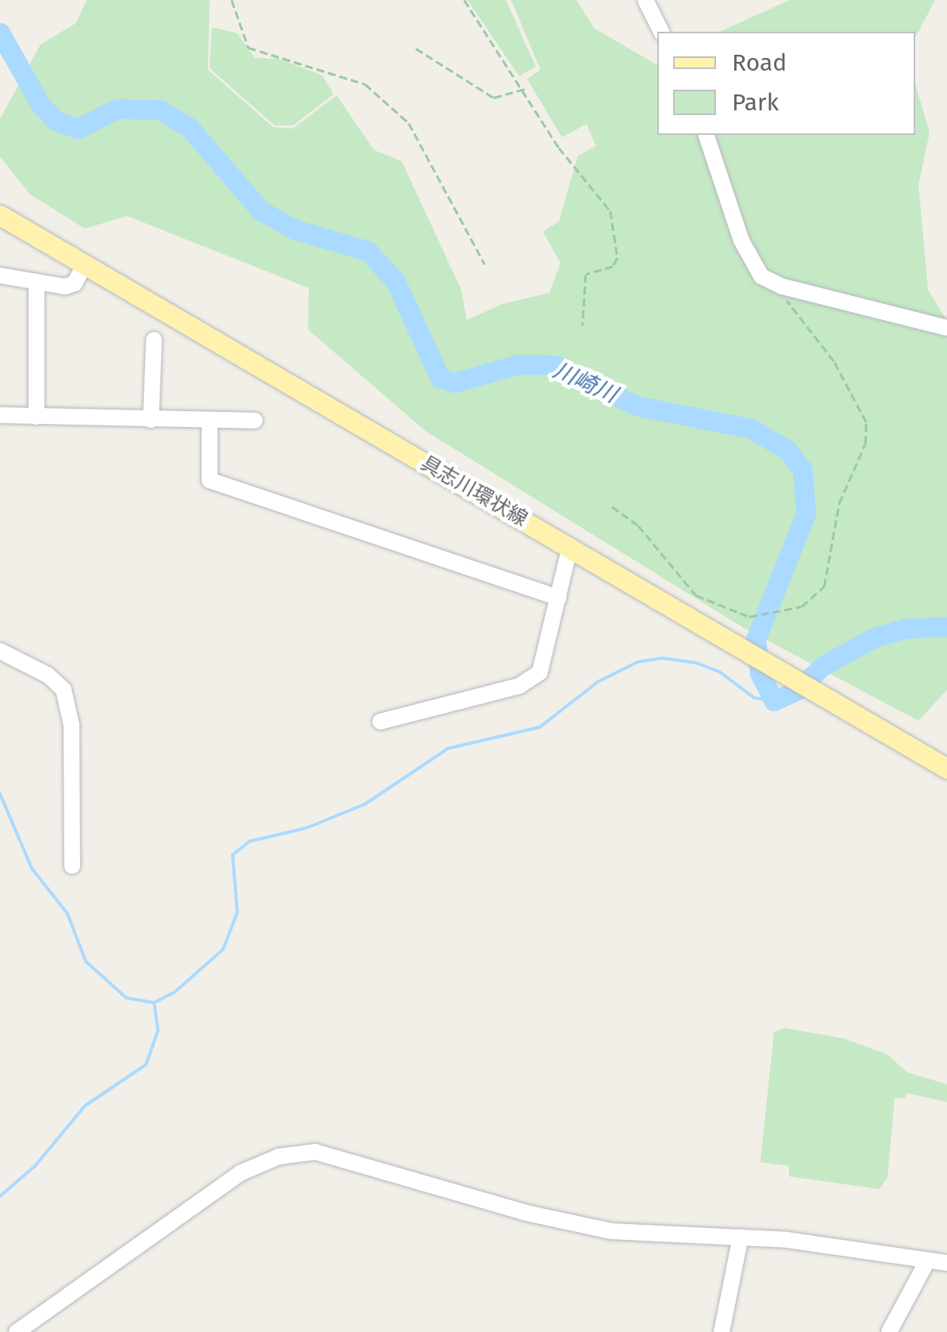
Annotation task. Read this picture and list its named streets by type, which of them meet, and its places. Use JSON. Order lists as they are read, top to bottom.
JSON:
{
  "streets": {
    "main road": ["具志川環状線"]
  },
  "water": ["川崎川"],
  "legend": ["Road", "Park"]
}
